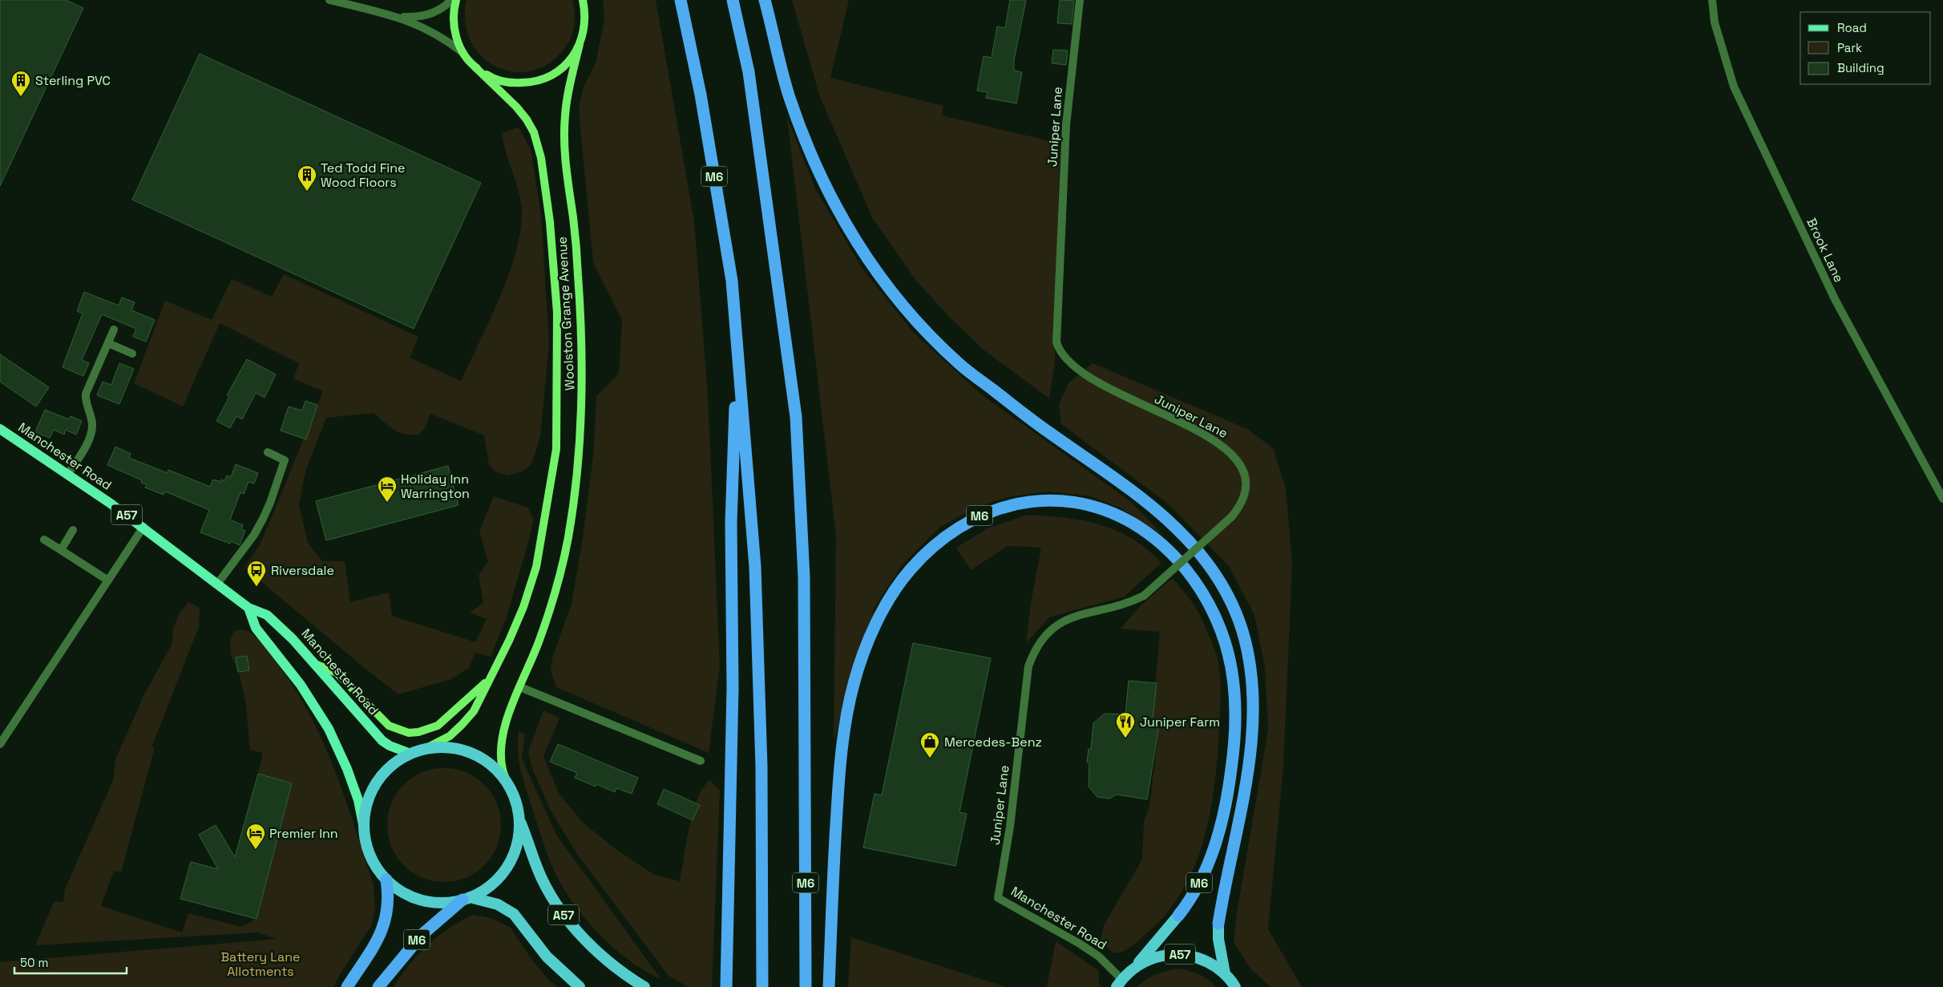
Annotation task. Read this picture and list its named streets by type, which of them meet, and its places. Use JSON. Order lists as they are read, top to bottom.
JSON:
{
  "streets": {
    "highway": ["M6", "A57"],
    "main road": ["Woolston Grange Avenue", "Manchester Road"],
    "street": ["Juniper Lane", "Brook Lane"]
  },
  "crossings": [
    ["Juniper Lane", "Manchester Road"],
    ["M6", "A57"],
    ["Woolston Grange Avenue", "A57"],
    ["Manchester Road", "A57"]
  ],
  "parks": ["Battery Lane Allotments"],
  "places": {
    "building": ["Sterling PVC", "Ted Todd Fine Wood Floors"],
    "hotel": ["Holiday Inn Warrington", "Premier Inn"],
    "bus stop": ["Riversdale"],
    "restaurant": ["Juniper Farm"],
    "shop": ["Mercedes-Benz"]
  },
  "legend": ["Road", "Park", "Building"],
  "scale_bar": "50 m"
}
